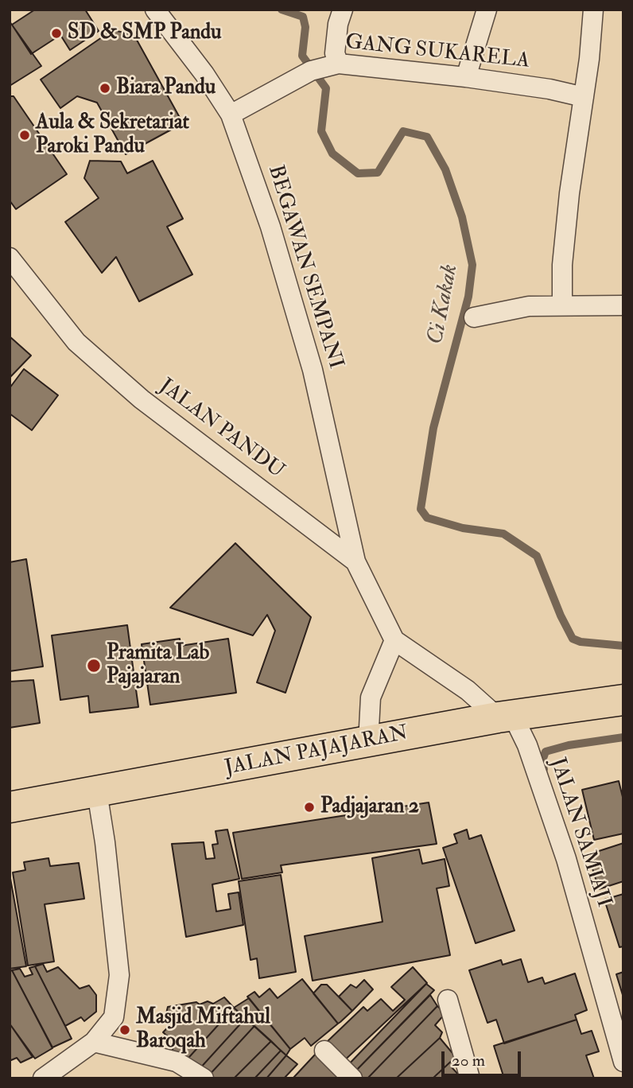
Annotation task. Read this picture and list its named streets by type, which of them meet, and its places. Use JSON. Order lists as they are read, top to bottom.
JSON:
{
  "streets": {
    "highway": ["JALAN PAJAJARAN"],
    "street": [
      "GANG SUKARELA",
      "BEGAWAN SEMPANI",
      "JALAN PANDU",
      "JALAN SAMIAJI"
    ]
  },
  "crossings": [
    ["GANG SUKARELA", "BEGAWAN SEMPANI"],
    ["BEGAWAN SEMPANI", "JALAN PANDU"],
    ["JALAN PANDU", "JALAN PAJAJARAN"],
    ["JALAN PANDU", "JALAN SAMIAJI"],
    ["JALAN PAJAJARAN", "JALAN SAMIAJI"]
  ],
  "water": ["Ci Kakak"],
  "places": [
    "SD & SMP Pandu",
    "Biara Pandu",
    "Aula & Sekretariat Paroki Pandu",
    "Pramita Lab Pajajaran",
    "Padjajaran 2",
    "Masjid Miftahul Baroqah"
  ],
  "scale_bar": "20 m"
}
